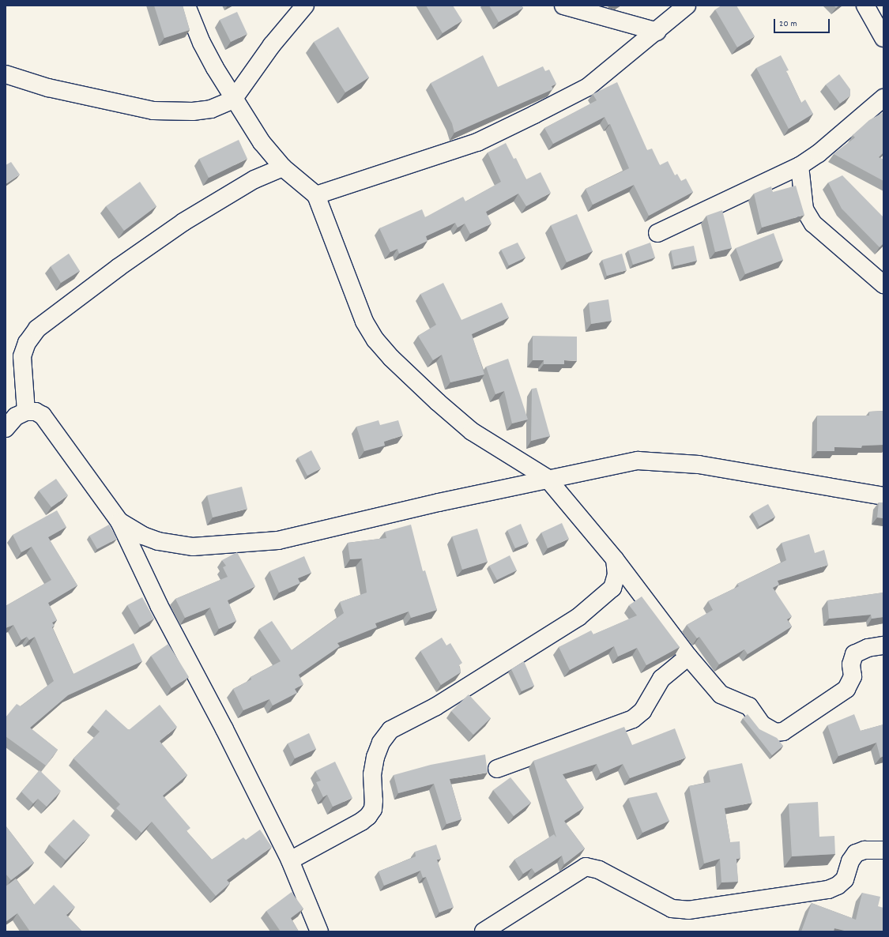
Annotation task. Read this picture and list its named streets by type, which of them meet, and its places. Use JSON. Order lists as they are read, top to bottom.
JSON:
{
  "scale_bar": "20 m"
}
